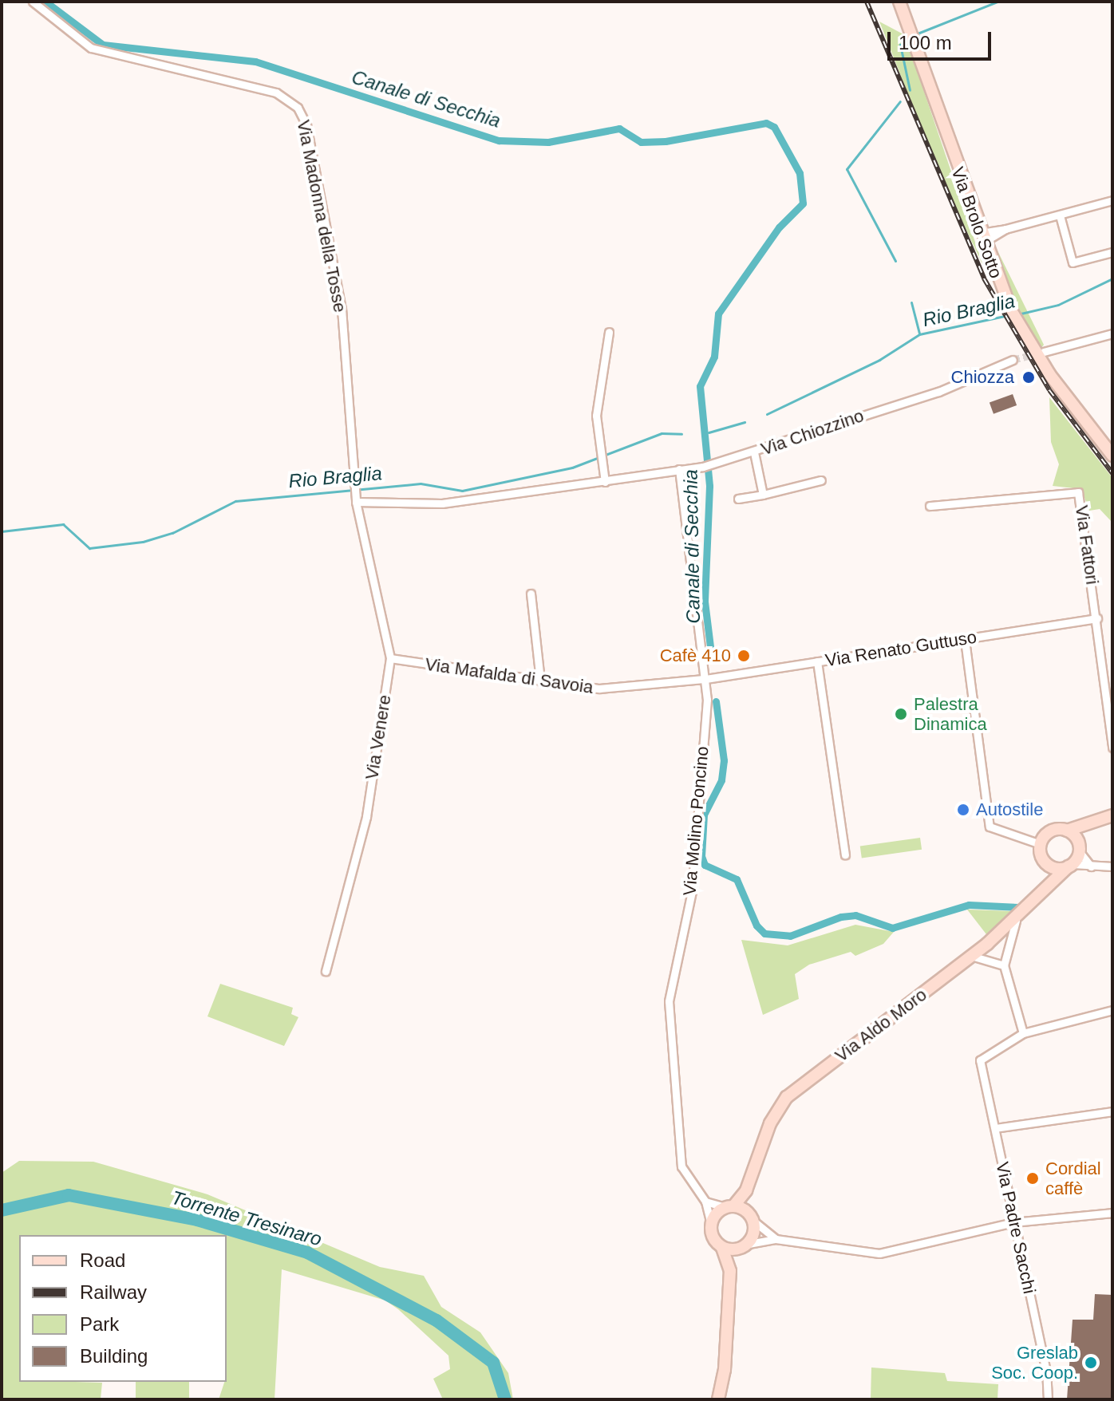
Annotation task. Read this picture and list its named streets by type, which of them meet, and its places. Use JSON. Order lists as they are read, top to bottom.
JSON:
{
  "streets": {
    "main road": ["Via Brolo Sotto", "Via Aldo Moro"],
    "street": [
      "Via Madonna della Tosse",
      "Via Chiozzino",
      "Via Fattori",
      "Via Renato Guttuso",
      "Via Mafalda di Savoia",
      "Via Venere",
      "Via Molino Poncino",
      "Via Padre Sacchi"
    ]
  },
  "crossings": [
    ["Via Madonna della Tosse", "Via Chiozzino"],
    ["Via Madonna della Tosse", "Via Venere"],
    ["Via Chiozzino", "Via Venere"],
    ["Via Chiozzino", "Via Molino Poncino"],
    ["Via Fattori", "Via Renato Guttuso"],
    ["Via Renato Guttuso", "Via Mafalda di Savoia"],
    ["Via Renato Guttuso", "Via Molino Poncino"],
    ["Via Mafalda di Savoia", "Via Venere"],
    ["Via Mafalda di Savoia", "Via Molino Poncino"],
    ["Via Molino Poncino", "Via Aldo Moro"]
  ],
  "water": ["Canale di Secchia", "Rio Braglia", "Torrente Tresinaro"],
  "places": [
    "Chiozza",
    "Cafè 410",
    "Palestra Dinamica",
    "Autostile",
    "Cordial caffè",
    "Greslab Soc. Coop."
  ],
  "legend": [
    "Road",
    "Railway",
    "Park",
    "Building"
  ],
  "scale_bar": "100 m"
}
